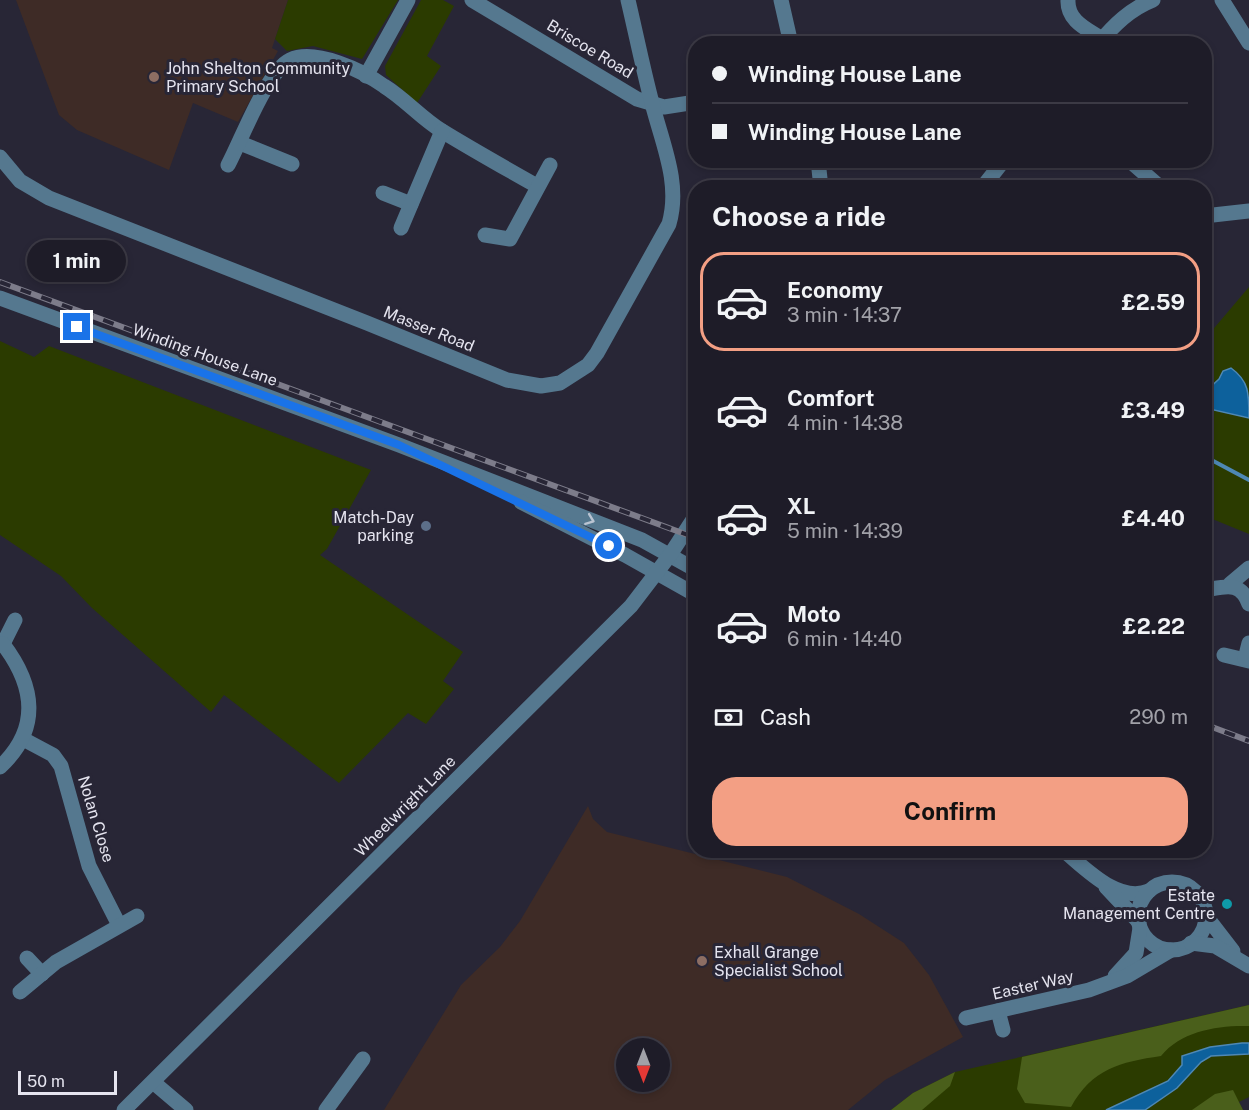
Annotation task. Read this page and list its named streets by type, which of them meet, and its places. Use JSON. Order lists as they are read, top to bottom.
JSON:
{
  "streets": {
    "street": [
      "Briscoe Road",
      "Masser Road",
      "Winding House Lane",
      "Wheelwright Lane",
      "Nolan Close",
      "Easter Way"
    ]
  },
  "crossings": [
    ["Briscoe Road", "Masser Road"],
    ["Winding House Lane", "Wheelwright Lane"]
  ],
  "places": [
    "John Shelton Community Primary School",
    "Match-Day parking",
    "Estate Management Centre",
    "Exhall Grange Specialist School"
  ],
  "scale_bar": "50 m",
  "north": "bottom",
  "page": {
    "banner": ["Winding House Lane", "Winding House Lane"],
    "heading": "Choose a ride",
    "bubble": "1 min",
    "list": [
      {
        "name": "Economy",
        "note": "3 min · 14:37",
        "value": "£2.59"
      },
      {
        "name": "Comfort",
        "note": "4 min · 14:38",
        "value": "£3.49"
      },
      {
        "name": "XL",
        "note": "5 min · 14:39",
        "value": "£4.40"
      },
      {
        "name": "Moto",
        "note": "6 min · 14:40",
        "value": "£2.22"
      }
    ],
    "pay": ["Cash", "290 m"],
    "buttons": "Confirm",
    "scale": "50 m"
  }
}
